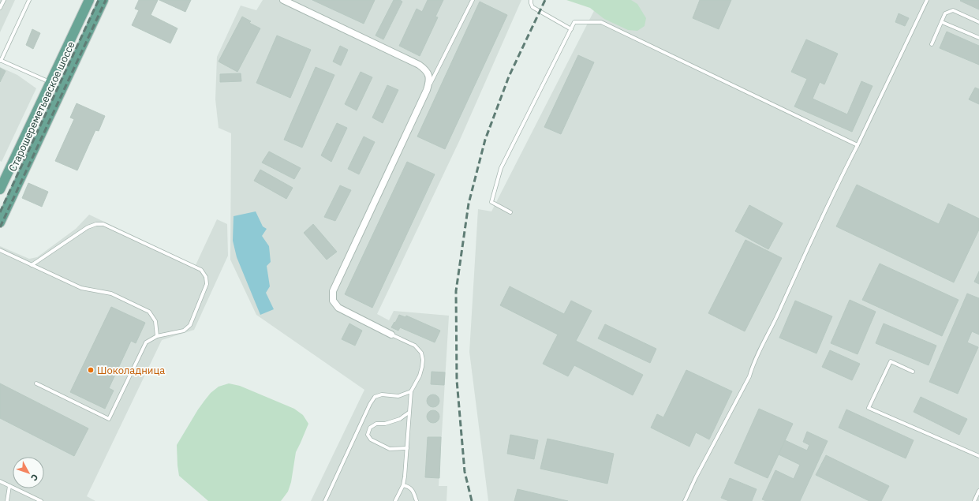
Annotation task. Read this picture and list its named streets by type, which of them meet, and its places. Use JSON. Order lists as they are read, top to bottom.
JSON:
{
  "streets": {
    "main road": ["Старошереметьевское шоссе"]
  },
  "places": ["Шоколадница"],
  "north": "bottom right"
}
